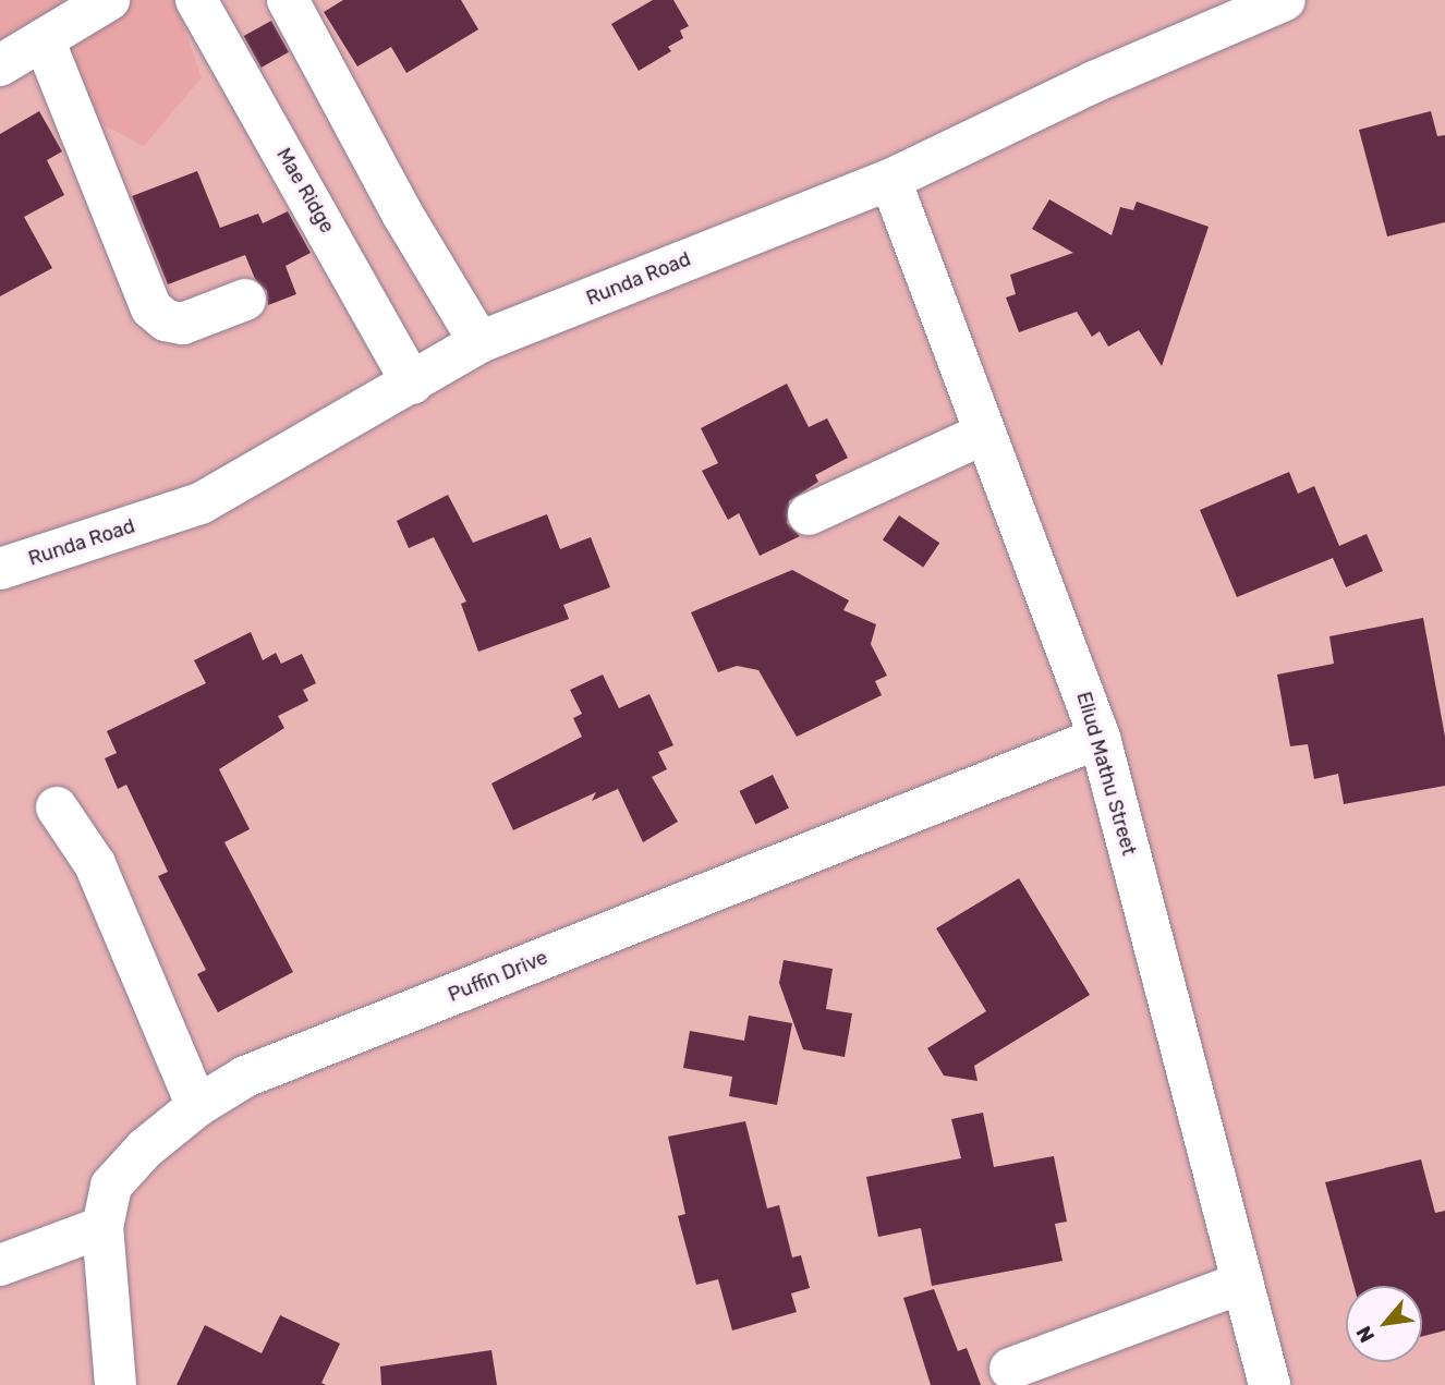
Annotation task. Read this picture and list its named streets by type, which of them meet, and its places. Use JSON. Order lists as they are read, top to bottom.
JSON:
{
  "streets": {
    "street": [
      "Mae Ridge",
      "Runda Road",
      "Eliud Mathu Street",
      "Puffin Drive"
    ]
  },
  "crossings": [
    ["Mae Ridge", "Runda Road"],
    ["Runda Road", "Eliud Mathu Street"],
    ["Eliud Mathu Street", "Puffin Drive"]
  ],
  "north": "bottom left"
}
